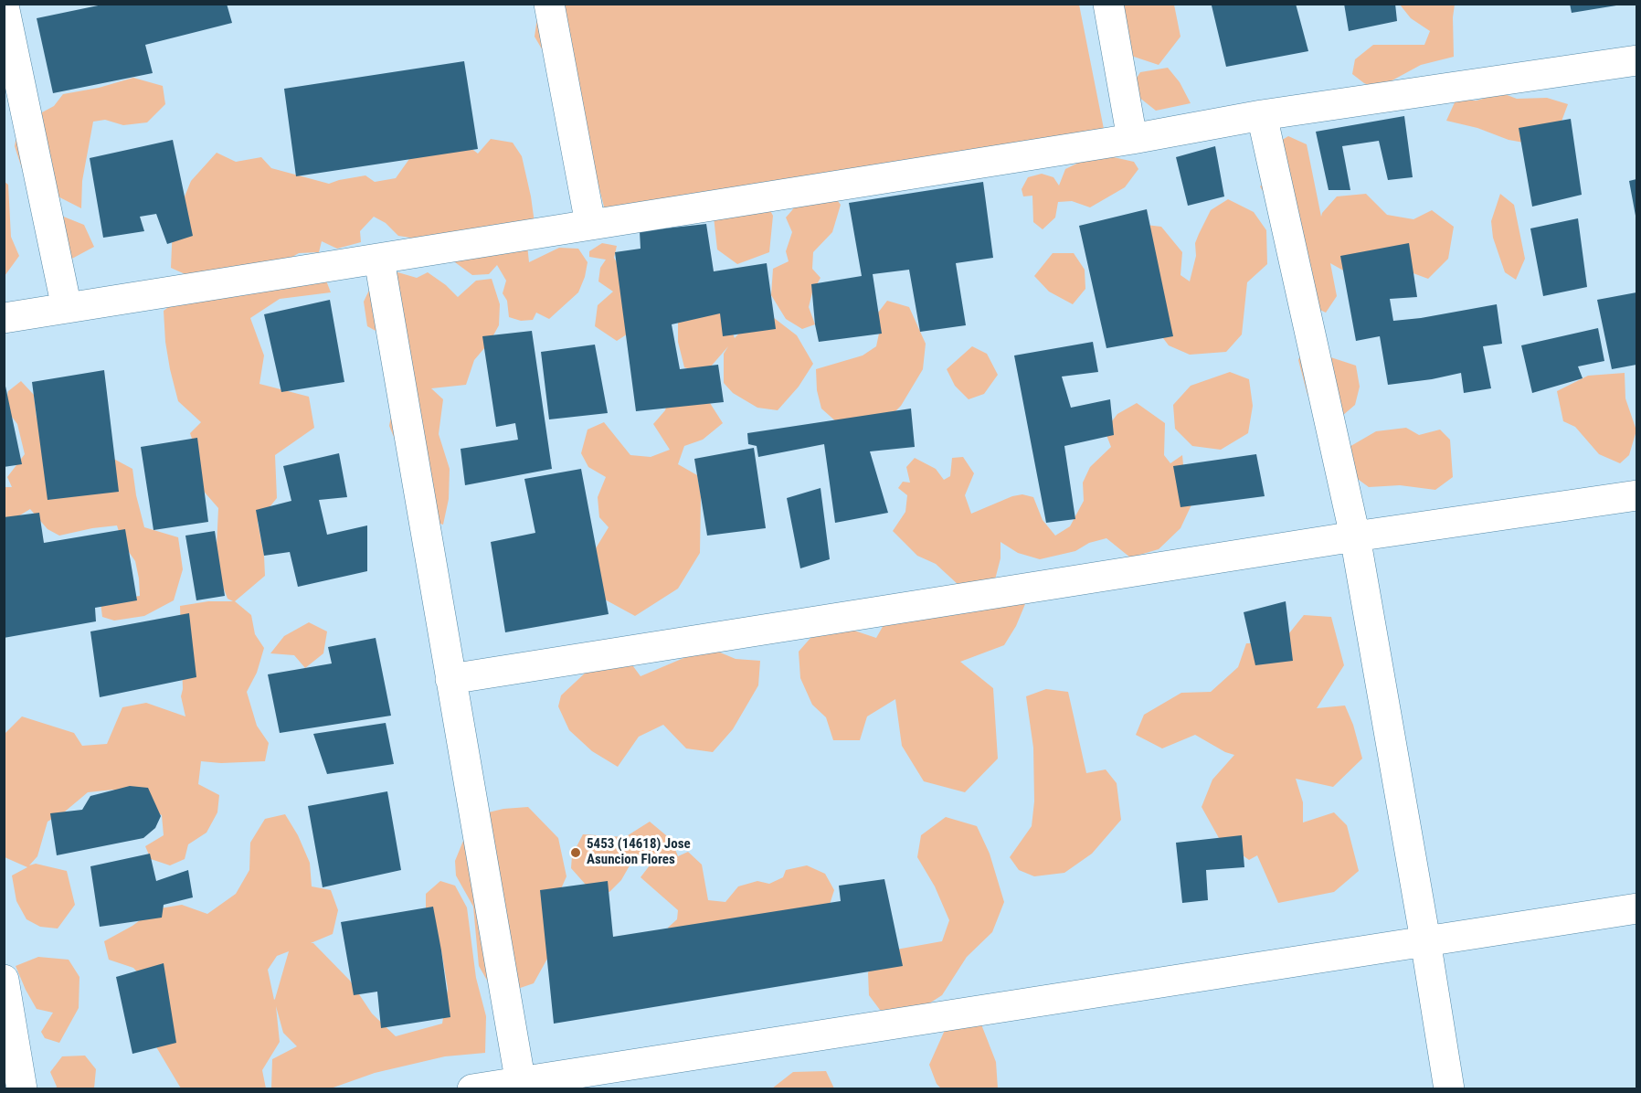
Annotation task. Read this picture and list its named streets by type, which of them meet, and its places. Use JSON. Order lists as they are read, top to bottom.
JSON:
{
  "places": ["5453 (14618) Jose Asuncion Flores"]
}
